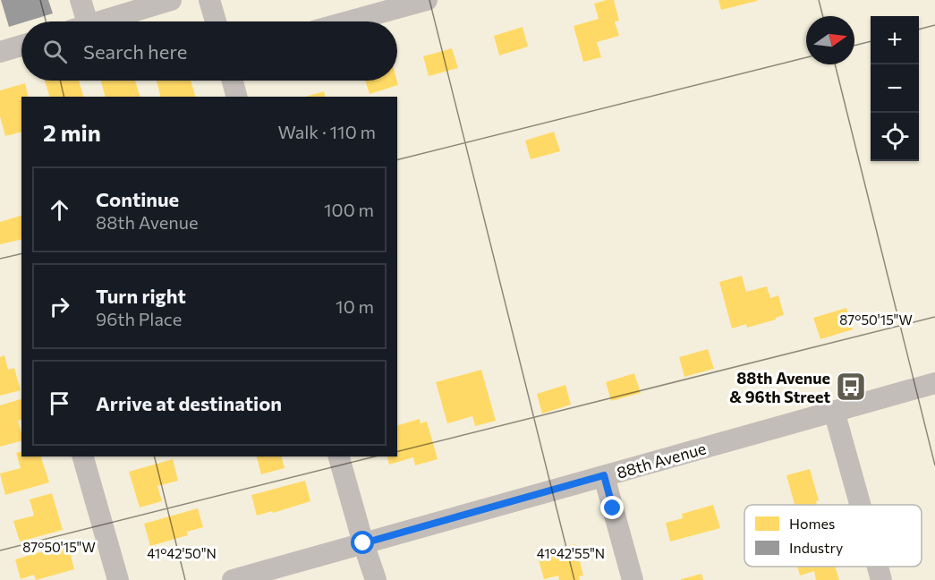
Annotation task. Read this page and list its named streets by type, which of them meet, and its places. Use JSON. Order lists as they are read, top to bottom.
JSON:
{
  "streets": {
    "street": ["88th Avenue"]
  },
  "places": {
    "bus stop": ["88th Avenue & 96th Street"]
  },
  "legend": ["Homes", "Industry"],
  "north": "right",
  "page": {
    "map_buttons": ["+", "−"],
    "search": "Search here",
    "heading": ["2 min", "Walk · 110 m"],
    "list": [
      ["Continue", "88th Avenue", "100 m"],
      ["Turn right", "96th Place", "10 m"],
      "Arrive at destination"
    ]
  },
  "coordinates": ["87°50'15\"W", "41°42'50\"N", "41°42'55\"N"]
}
